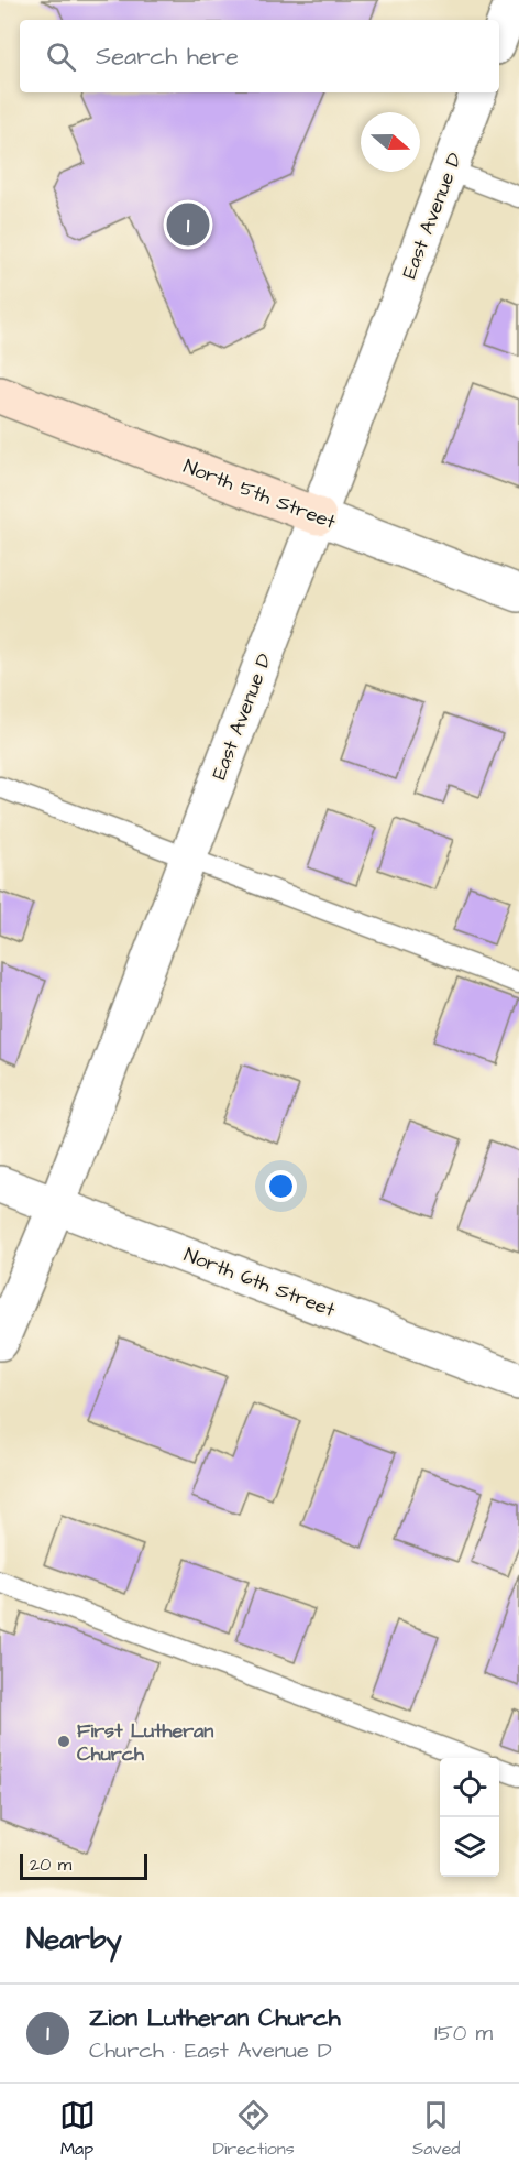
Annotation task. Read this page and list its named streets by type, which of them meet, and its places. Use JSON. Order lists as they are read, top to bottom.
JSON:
{
  "streets": {
    "street": ["East Avenue D", "North 5th Street", "North 6th Street"]
  },
  "crossings": [
    ["East Avenue D", "North 5th Street"],
    ["East Avenue D", "North 6th Street"]
  ],
  "places": ["First Lutheran Church"],
  "scale_bar": "20 m",
  "north": "right",
  "page": {
    "search": "Search here",
    "pins": "1",
    "scale": "20 m",
    "heading": "Nearby",
    "list": [
      {
        "mark": "1",
        "name": "Zion Lutheran Church",
        "note": "Church · East Avenue D",
        "value": "150 m"
      }
    ],
    "nav": ["Map", "Directions", "Saved"]
  }
}
